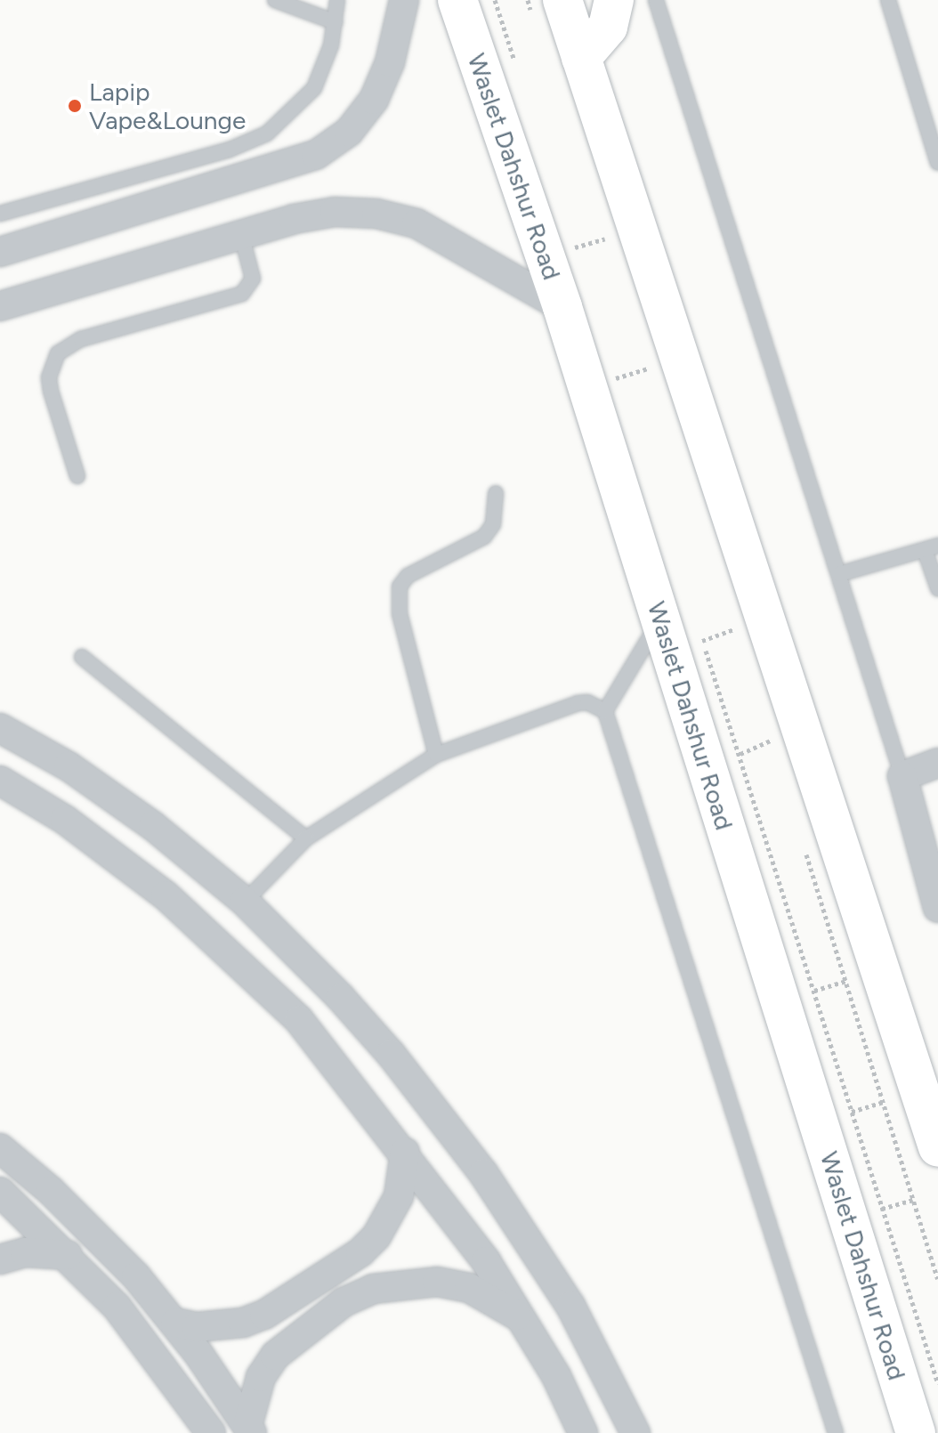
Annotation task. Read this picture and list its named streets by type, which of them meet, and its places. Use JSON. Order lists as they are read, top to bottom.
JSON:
{
  "streets": {
    "main road": ["Waslet Dahshur Road"]
  },
  "places": ["Lapip Vape&Lounge"]
}
